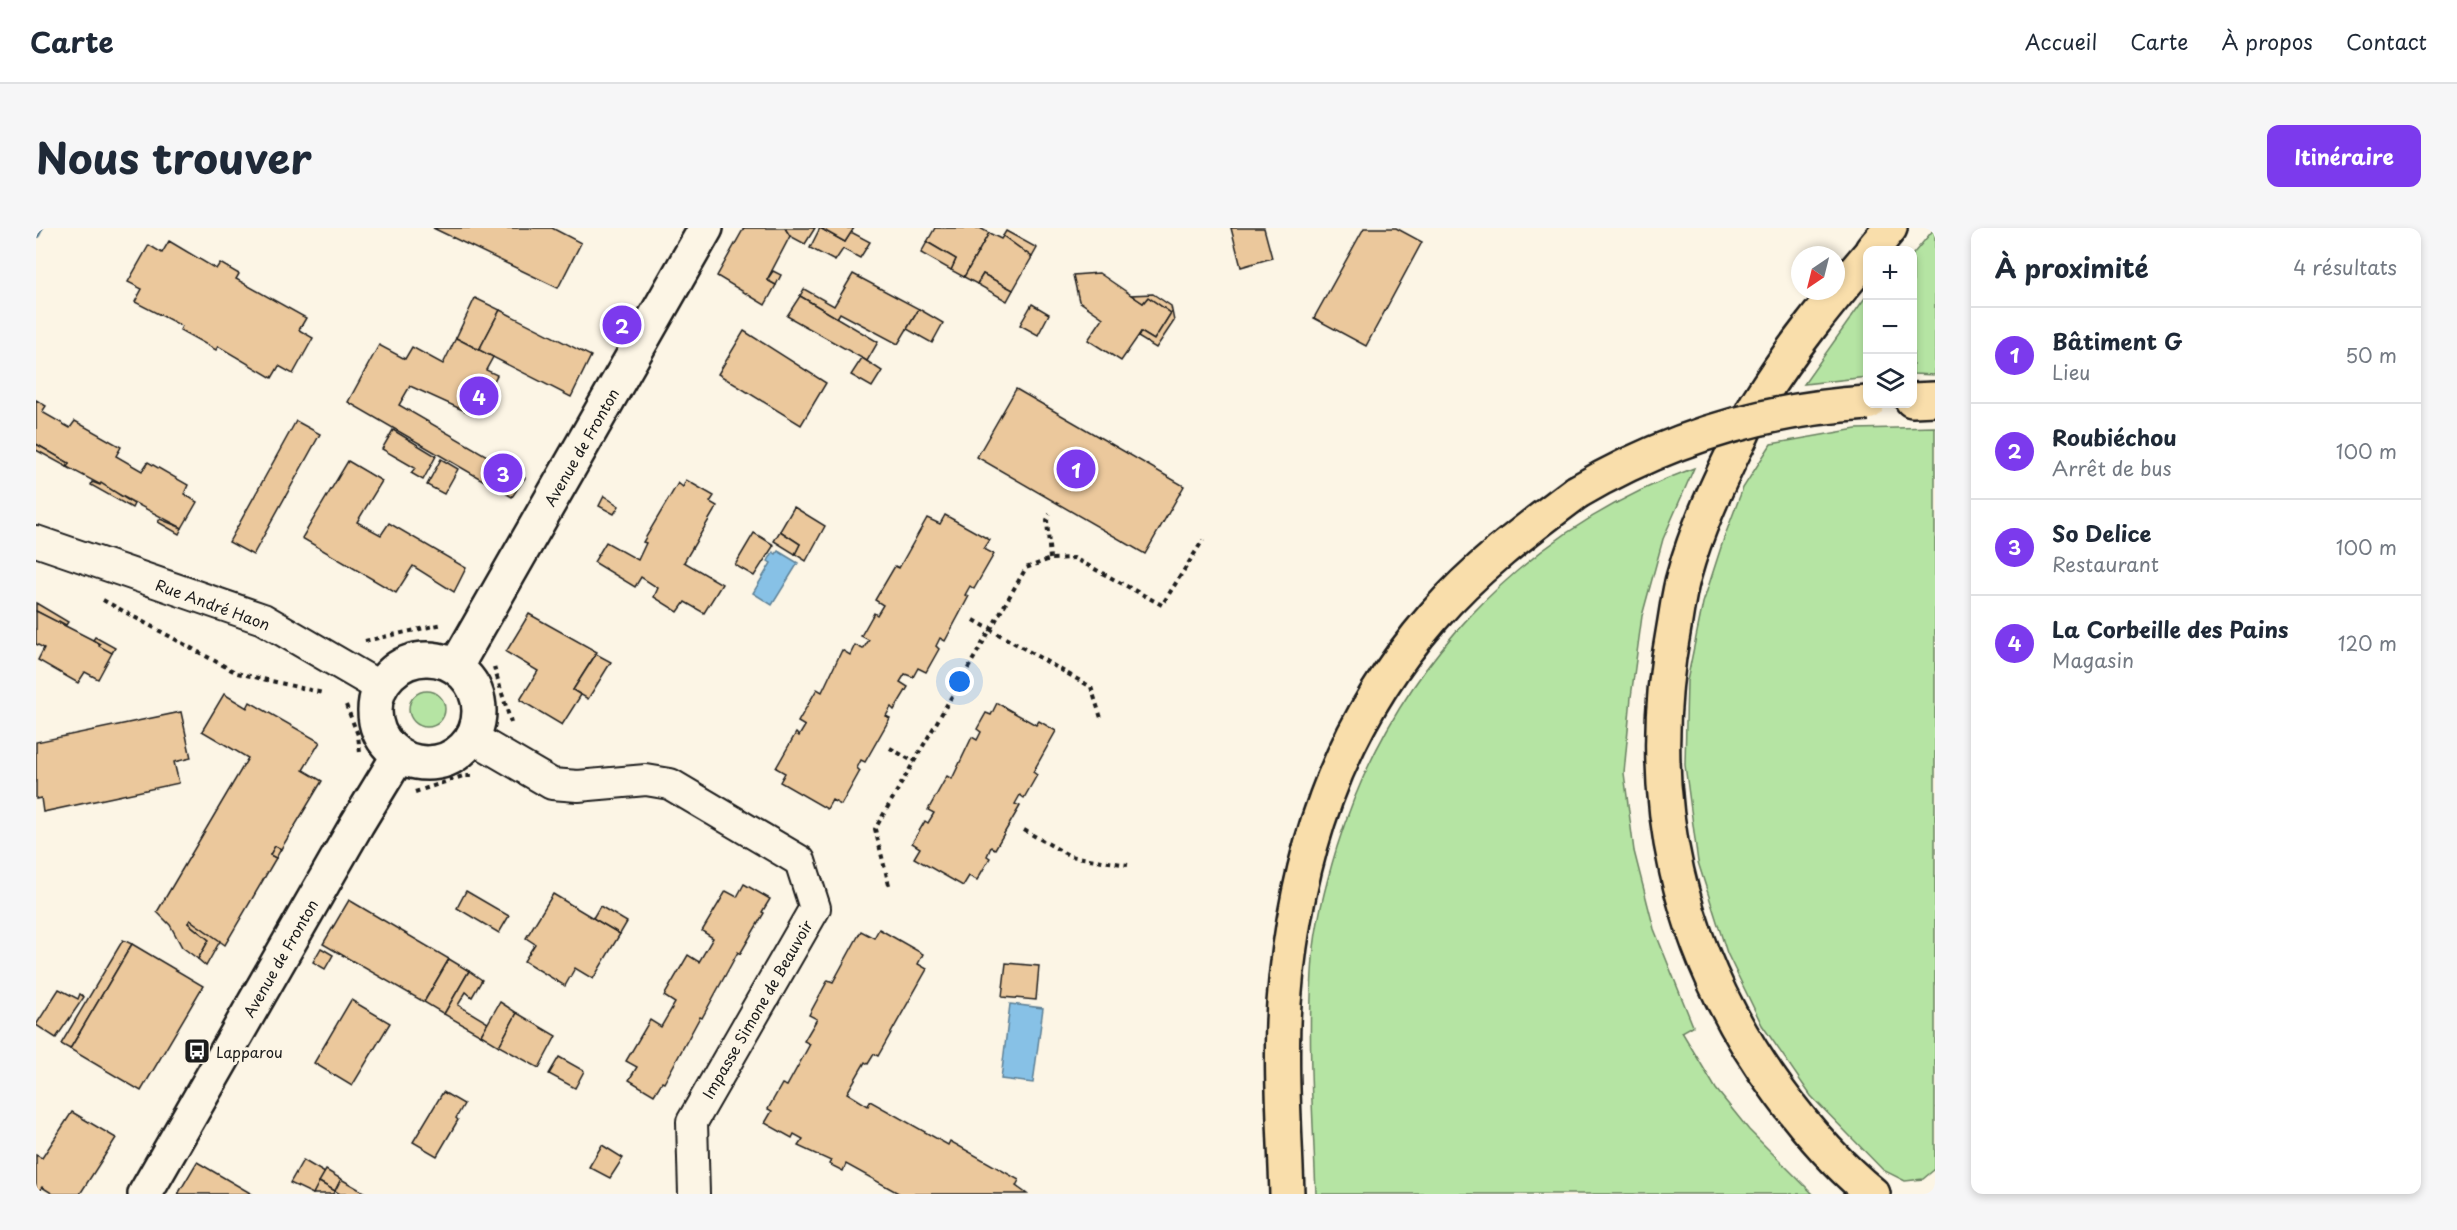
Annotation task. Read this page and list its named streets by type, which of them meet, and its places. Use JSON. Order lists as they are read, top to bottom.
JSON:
{
  "streets": {
    "main road": ["Avenue de Fronton"],
    "street": ["Rue André Haon", "Impasse Simone de Beauvoir"]
  },
  "crossings": [
    ["Avenue de Fronton", "Rue André Haon"],
    ["Avenue de Fronton", "Impasse Simone de Beauvoir"],
    ["Rue André Haon", "Impasse Simone de Beauvoir"]
  ],
  "places": {
    "bus stop": ["Lapparou"]
  },
  "north": "bottom left",
  "page": {
    "header": "Carte",
    "nav": [
      "Accueil",
      "Carte",
      "À propos",
      "Contact"
    ],
    "title": "Nous trouver",
    "buttons": "Itinéraire",
    "heading": ["À proximité", "4 résultats"],
    "map_buttons": ["+", "−"],
    "pins": [
      "2",
      "4",
      "1",
      "3"
    ],
    "list": [
      {
        "mark": "1",
        "name": "Bâtiment G",
        "note": "Lieu",
        "value": "50 m"
      },
      {
        "mark": "2",
        "name": "Roubiéchou",
        "note": "Arrêt de bus",
        "value": "100 m"
      },
      {
        "mark": "3",
        "name": "So Delice",
        "note": "Restaurant",
        "value": "100 m"
      },
      {
        "mark": "4",
        "name": "La Corbeille des Pains",
        "note": "Magasin",
        "value": "120 m"
      }
    ]
  }
}
